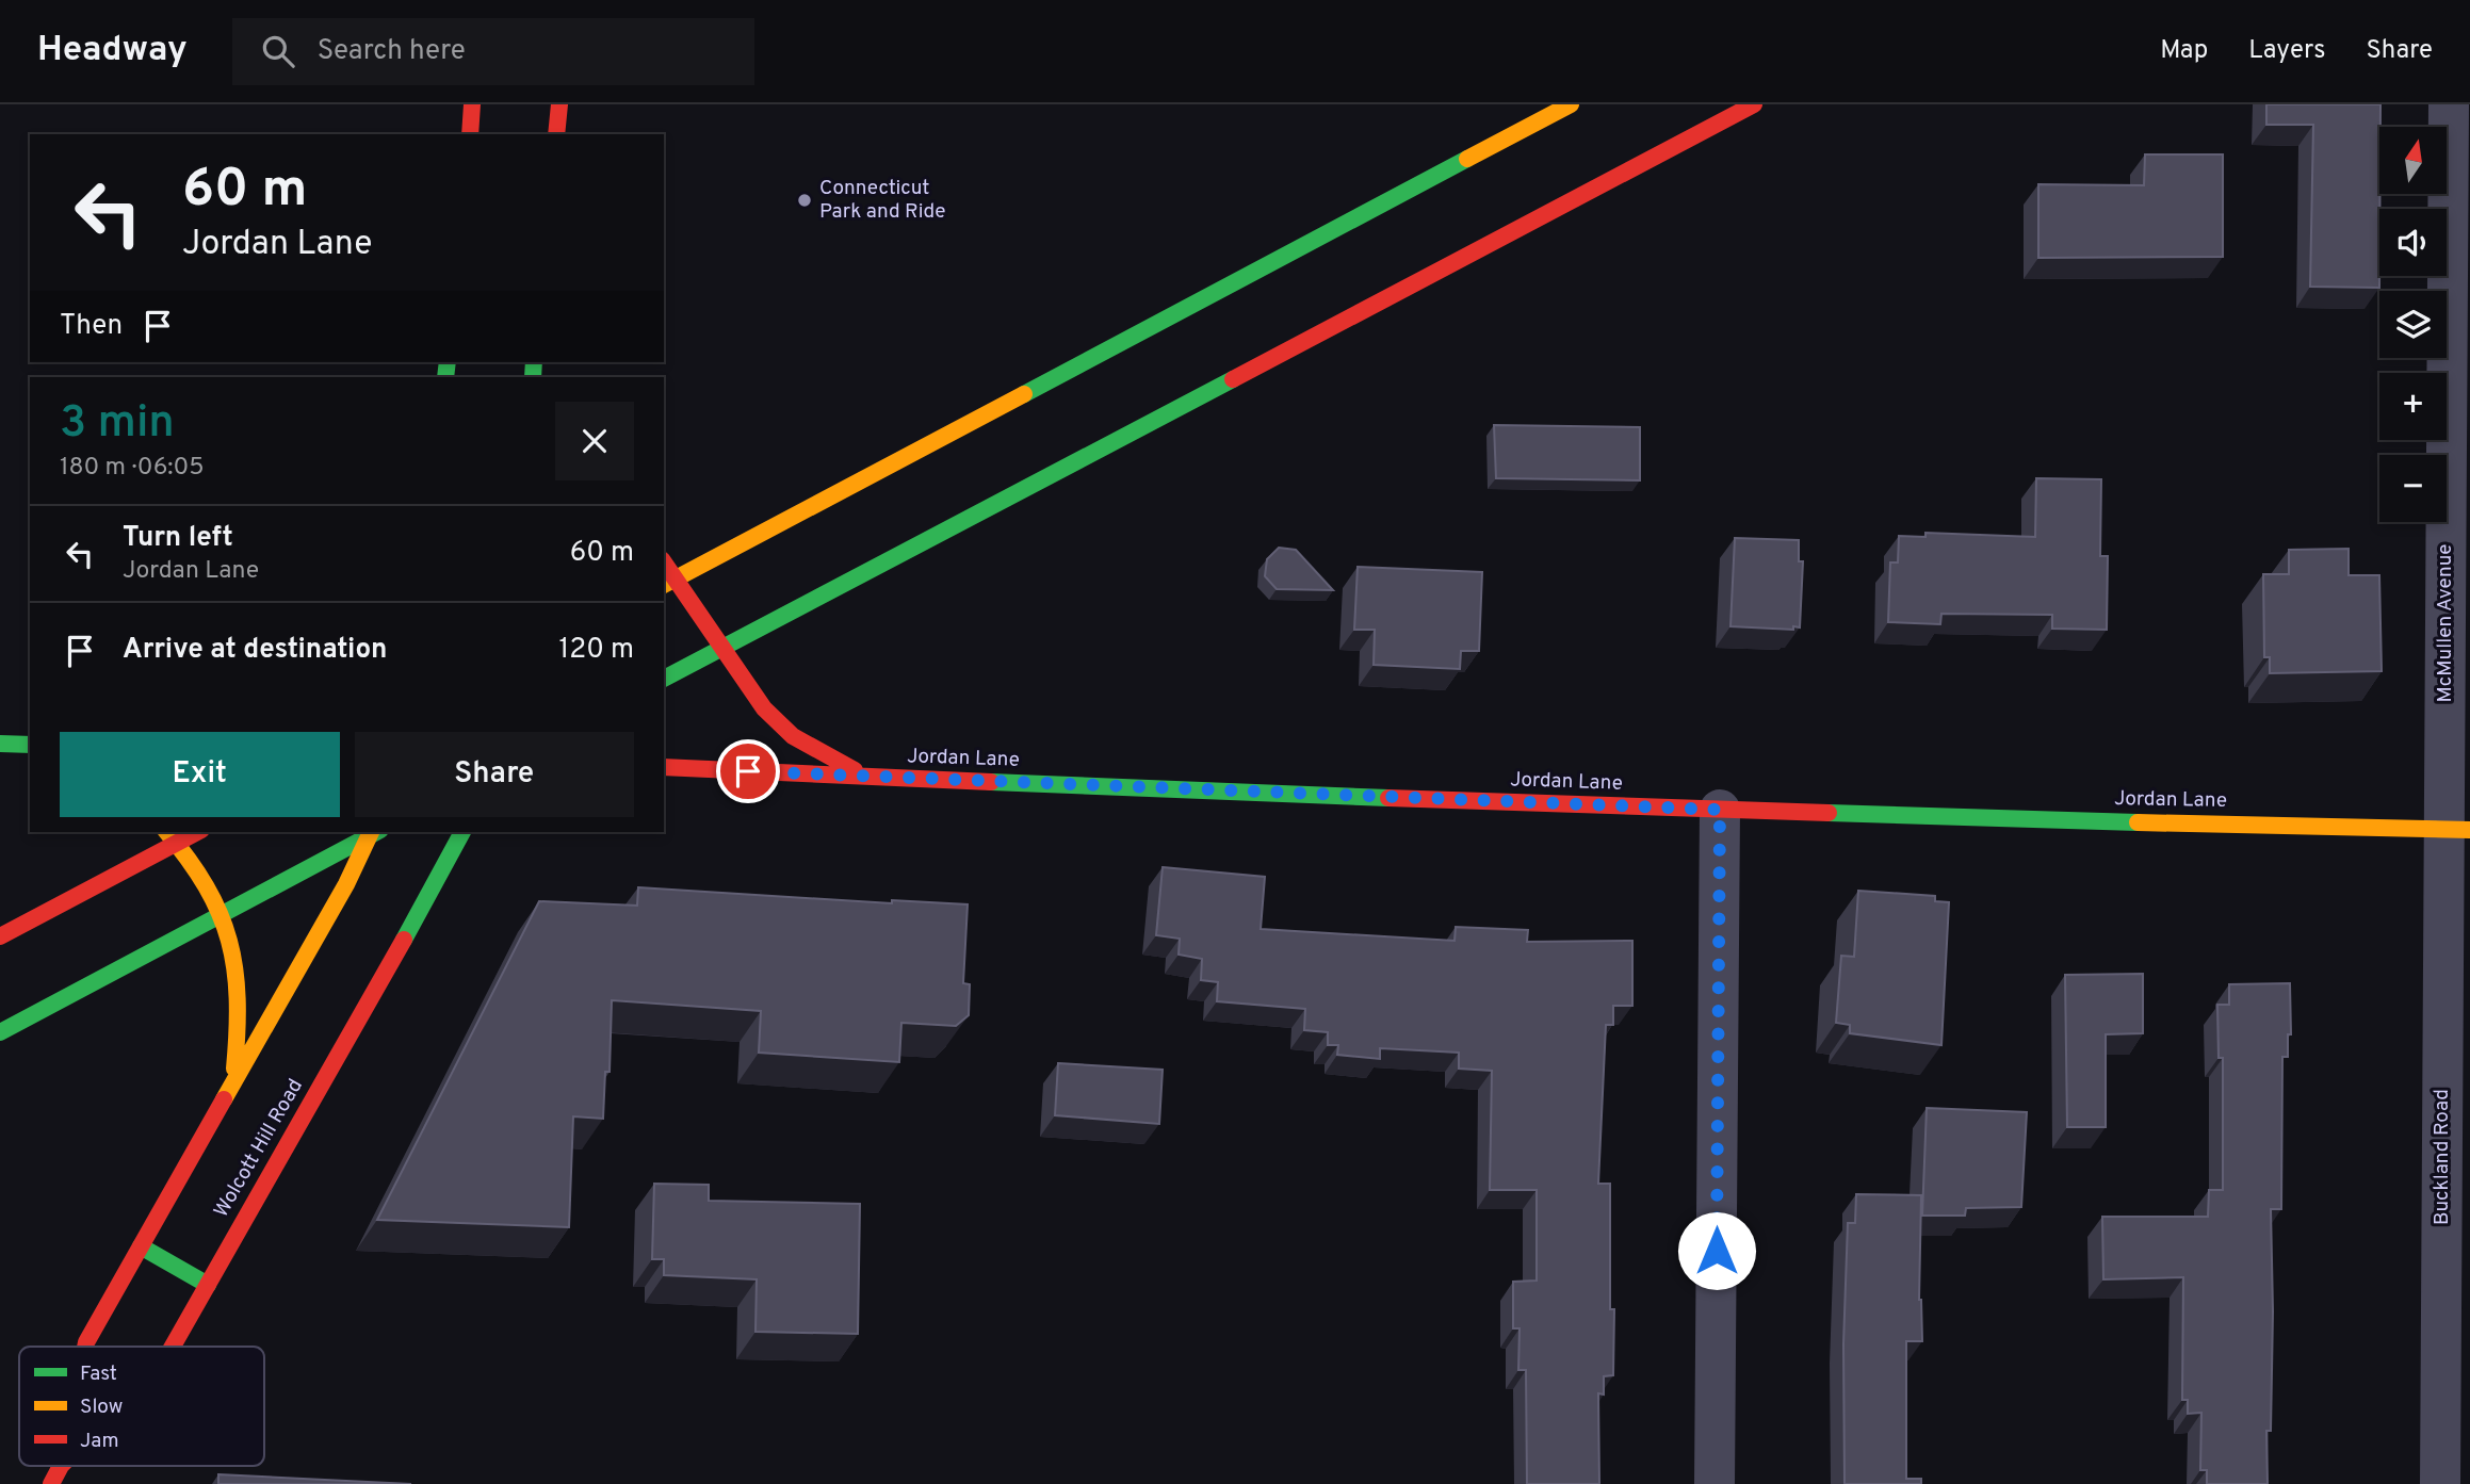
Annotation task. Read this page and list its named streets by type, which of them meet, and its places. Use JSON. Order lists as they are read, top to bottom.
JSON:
{
  "streets": {
    "main road": ["Jordan Lane", "Wolcott Hill Road"],
    "street": ["McMullen Avenue", "Buckland Road"]
  },
  "crossings": [
    ["McMullen Avenue", "Jordan Lane"],
    ["McMullen Avenue", "Buckland Road"],
    ["Jordan Lane", "Buckland Road"]
  ],
  "places": ["Connecticut Park and Ride"],
  "legend": ["Fast", "Slow", "Jam"],
  "north": "top",
  "page": {
    "header": "Headway",
    "search": "Search here",
    "nav": ["Map", "Layers", "Share"],
    "map_buttons": ["+", "−"],
    "turn": ["60 m", "Jordan Lane"],
    "then": "Then",
    "heading": ["3 min", "180 m · 06:05"],
    "list": [
      {
        "name": "Turn left",
        "note": "Jordan Lane",
        "value": "60 m"
      },
      {
        "name": "Arrive at destination",
        "value": "120 m"
      }
    ],
    "buttons": ["Exit", "Share"]
  }
}
